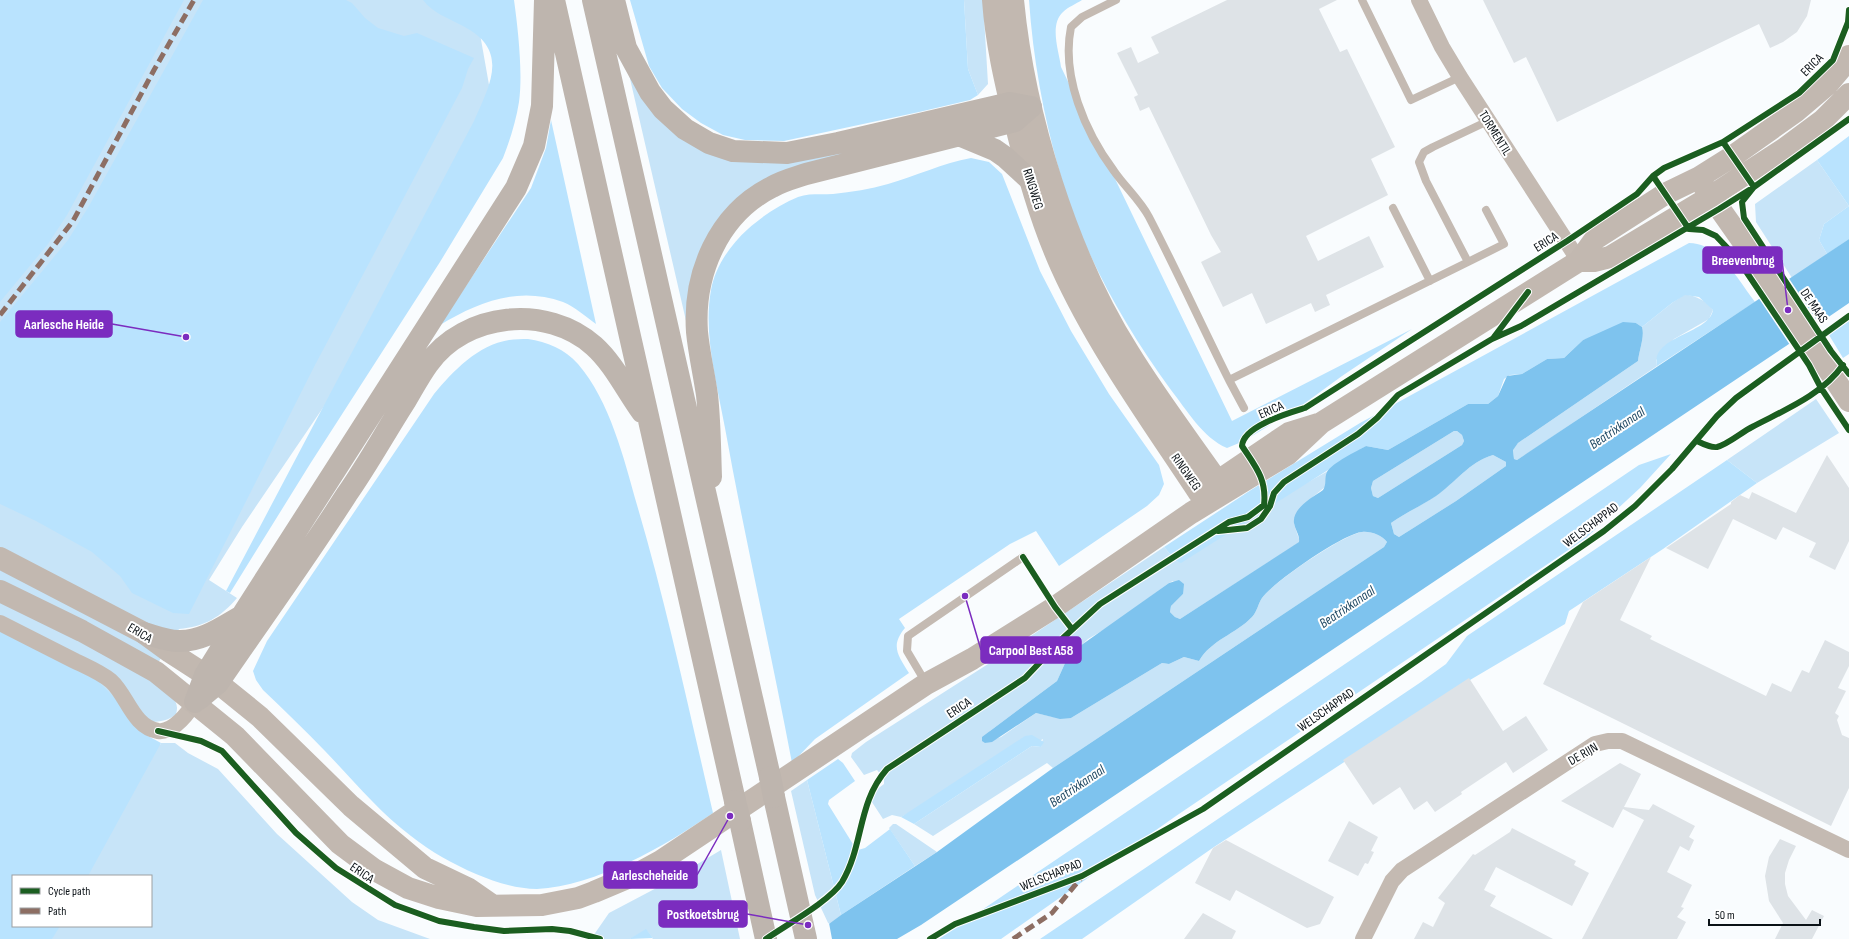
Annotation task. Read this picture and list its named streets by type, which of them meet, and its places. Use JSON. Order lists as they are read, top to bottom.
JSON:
{
  "streets": {
    "main road": ["ERICA", "RINGWEG", "DE MAAS"],
    "street": ["TORMENTIL", "DE RIJN"],
    "cycle path": ["WELSCHAPPAD"]
  },
  "crossings": [
    ["ERICA", "TORMENTIL"],
    ["ERICA", "RINGWEG"],
    ["ERICA", "DE MAAS"]
  ],
  "water": ["Beatrixkanaal"],
  "places": [
    "Breevenbrug",
    "Aarlesche Heide",
    "Carpool Best A58",
    "Aarlescheheide",
    "Postkoetsbrug"
  ],
  "legend": ["Cycle path", "Path"],
  "scale_bar": "50 m"
}
